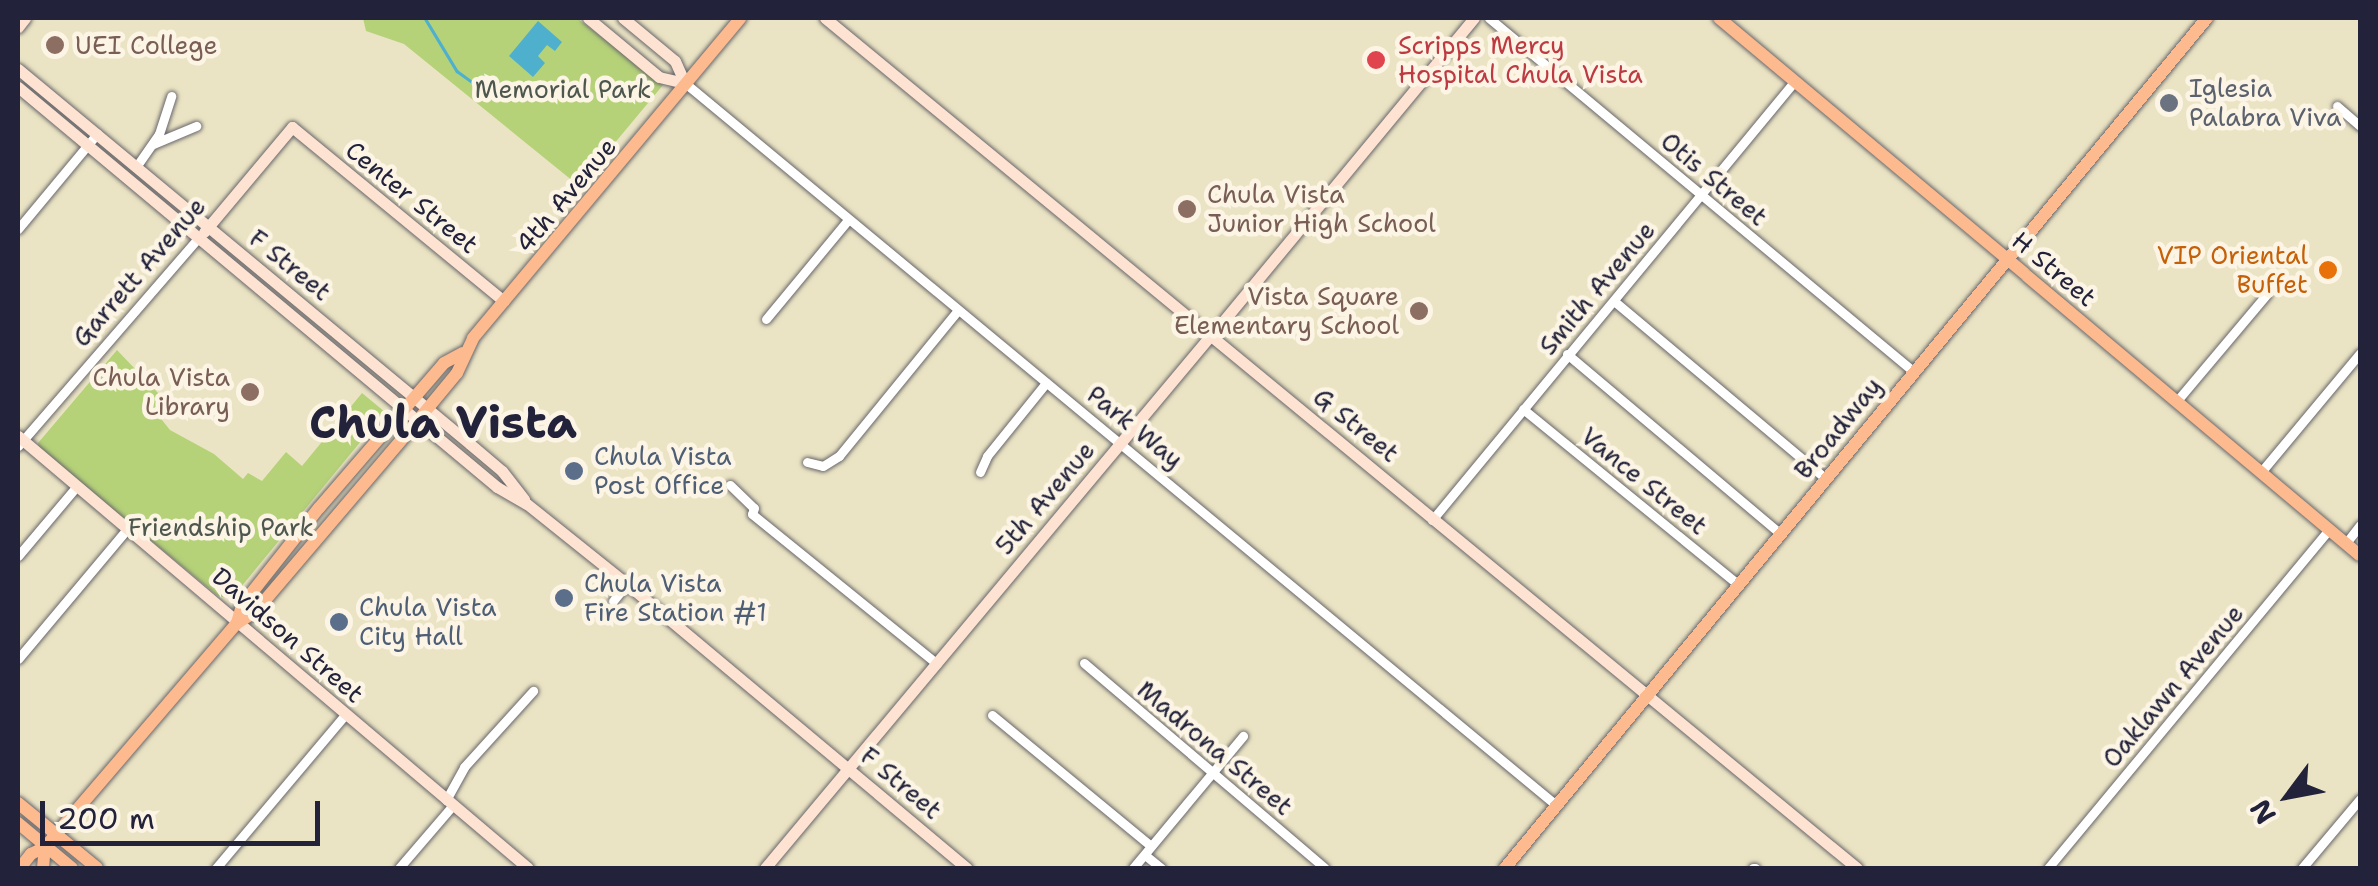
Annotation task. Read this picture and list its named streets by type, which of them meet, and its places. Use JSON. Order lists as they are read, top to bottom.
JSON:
{
  "streets": {
    "main road": ["4th Avenue", "H Street", "Broadway"],
    "street": [
      "Otis Street",
      "Center Street",
      "F Street",
      "Garrett Avenue",
      "Smith Avenue",
      "G Street",
      "Park Way",
      "Vance Street",
      "5th Avenue",
      "Davidson Street",
      "Oaklawn Avenue",
      "Madrona Street"
    ]
  },
  "crossings": [
    ["Otis Street", "Smith Avenue"],
    ["Otis Street", "Broadway"],
    ["4th Avenue", "Center Street"],
    ["4th Avenue", "F Street"],
    ["4th Avenue", "Park Way"],
    ["4th Avenue", "Davidson Street"],
    ["Center Street", "Garrett Avenue"],
    ["F Street", "Garrett Avenue"],
    ["F Street", "5th Avenue"],
    ["H Street", "Smith Avenue"],
    ["H Street", "Broadway"],
    ["H Street", "Oaklawn Avenue"],
    ["Garrett Avenue", "Davidson Street"],
    ["Smith Avenue", "G Street"],
    ["Smith Avenue", "Vance Street"],
    ["G Street", "Broadway"],
    ["G Street", "5th Avenue"],
    ["Park Way", "Broadway"],
    ["Park Way", "5th Avenue"],
    ["Broadway", "Vance Street"]
  ],
  "districts": ["Chula Vista"],
  "parks": ["Memorial Park", "Friendship Park"],
  "places": [
    "UEI College",
    "Scripps Mercy Hospital Chula Vista",
    "Iglesia Palabra Viva",
    "Chula Vista Junior High School",
    "VIP Oriental Buffet",
    "Vista Square Elementary School",
    "Chula Vista Library",
    "Chula Vista Post Office",
    "Chula Vista Fire Station #1",
    "Chula Vista City Hall"
  ],
  "scale_bar": "200 m",
  "north": "bottom left"
}
